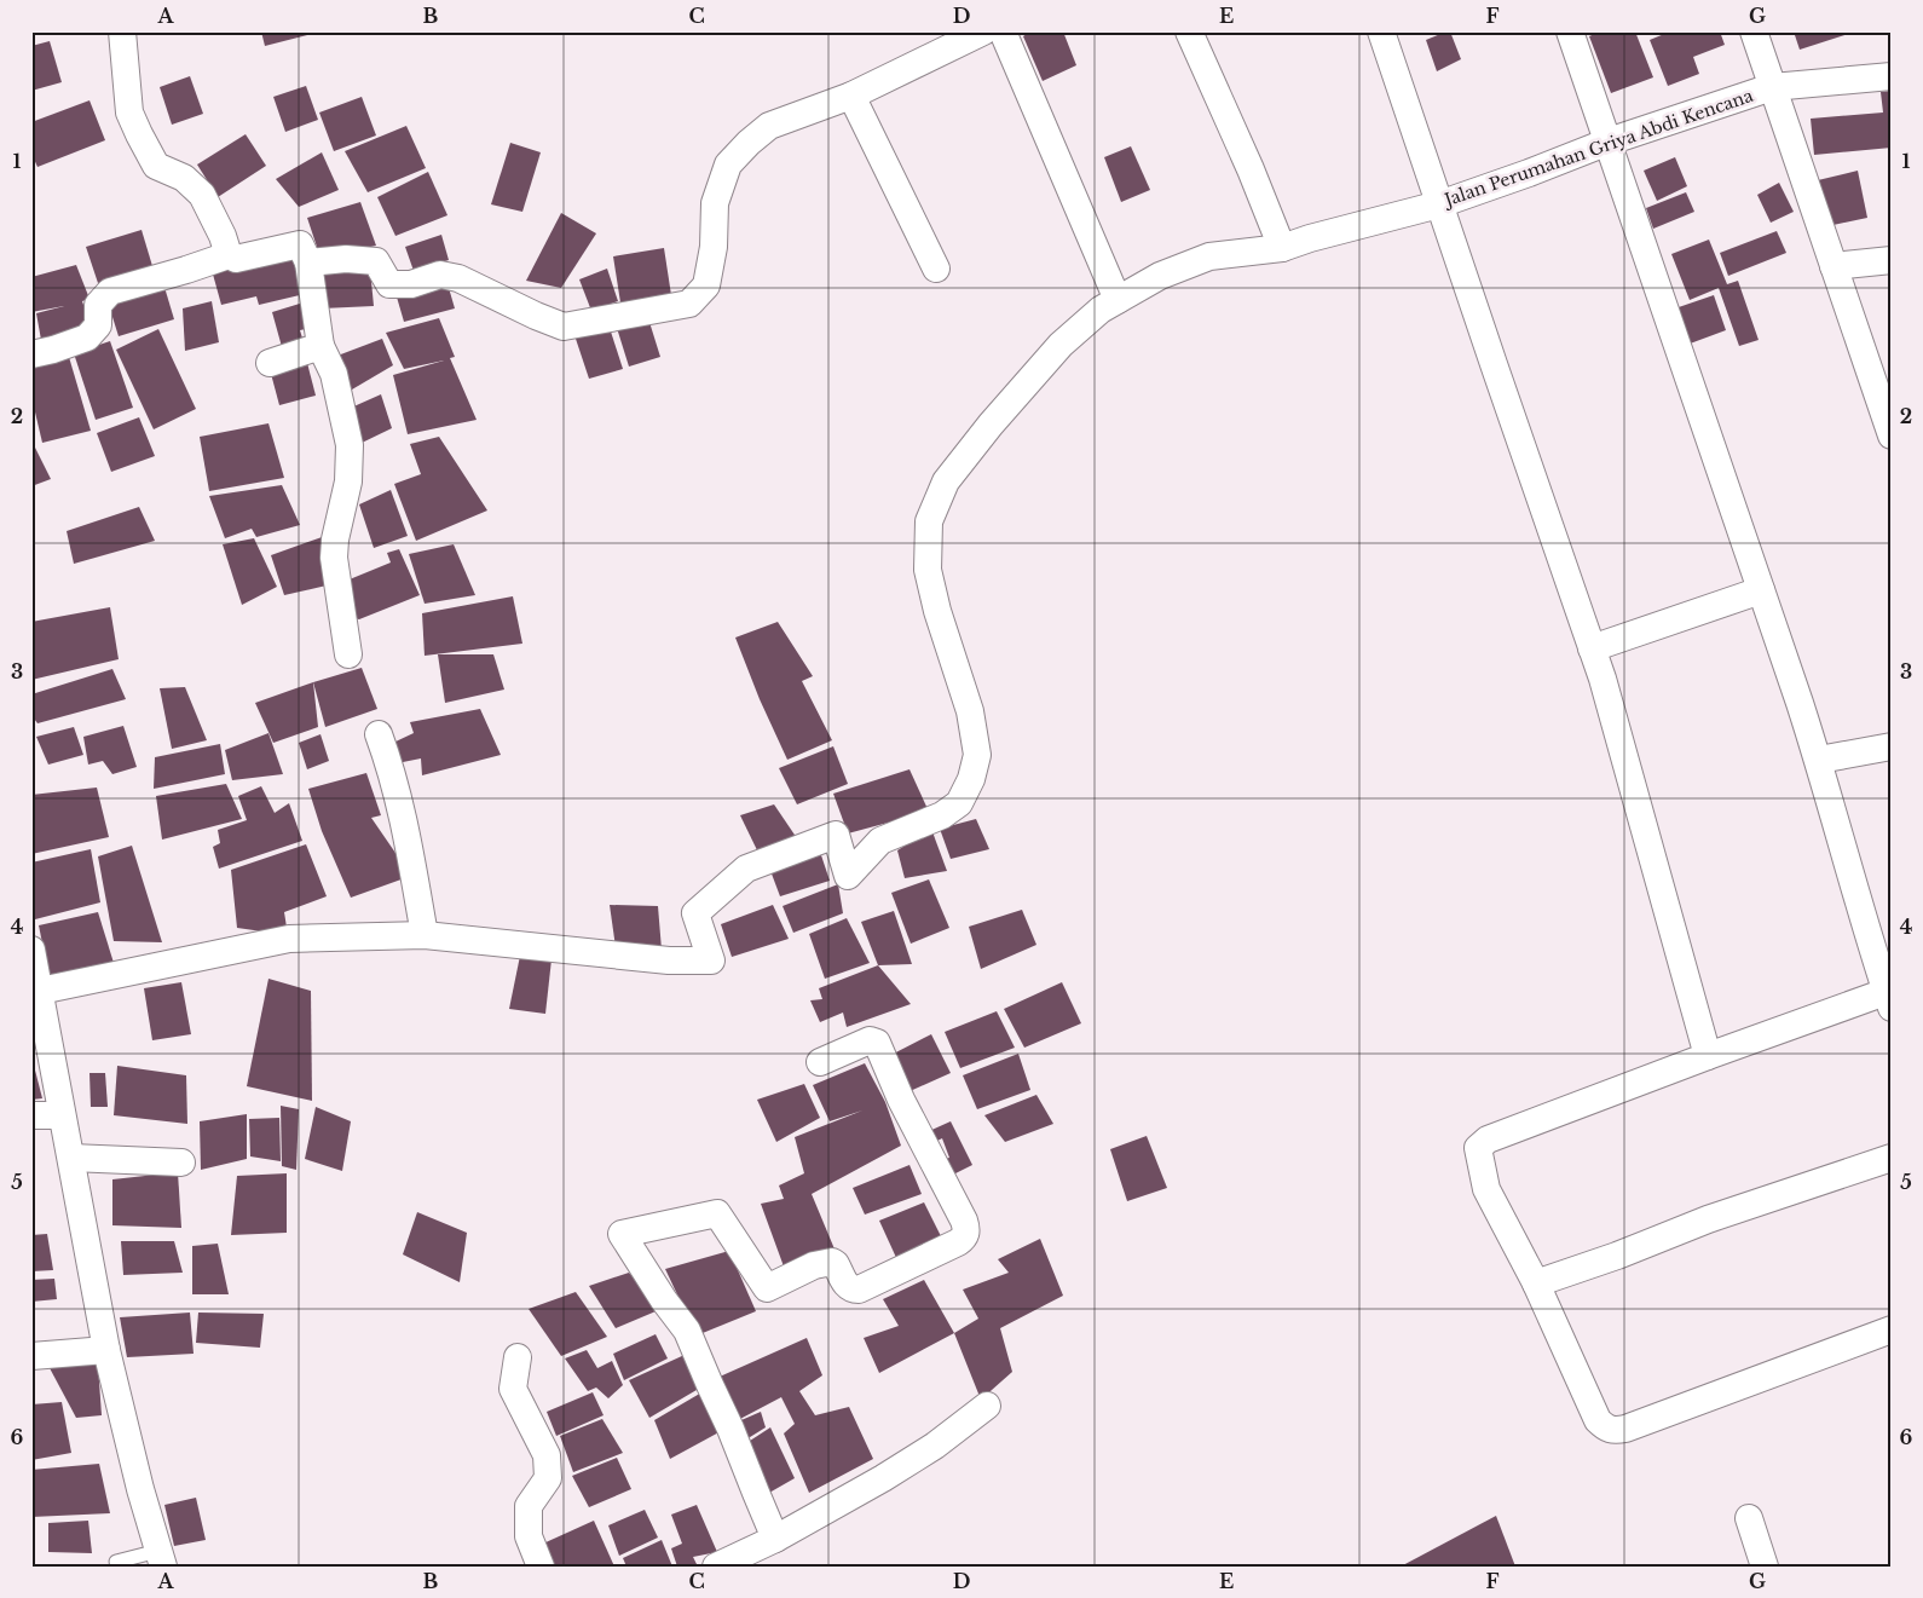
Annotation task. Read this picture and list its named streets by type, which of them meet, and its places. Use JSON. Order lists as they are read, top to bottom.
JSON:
{
  "streets": {
    "street": ["Jalan Perumahan Griya Abdi Kencana"]
  },
  "grid": {
    "columns": [
      "A",
      "B",
      "C",
      "D",
      "E",
      "F",
      "G"
    ],
    "rows": [
      "1",
      "2",
      "3",
      "4",
      "5",
      "6"
    ]
  }
}
